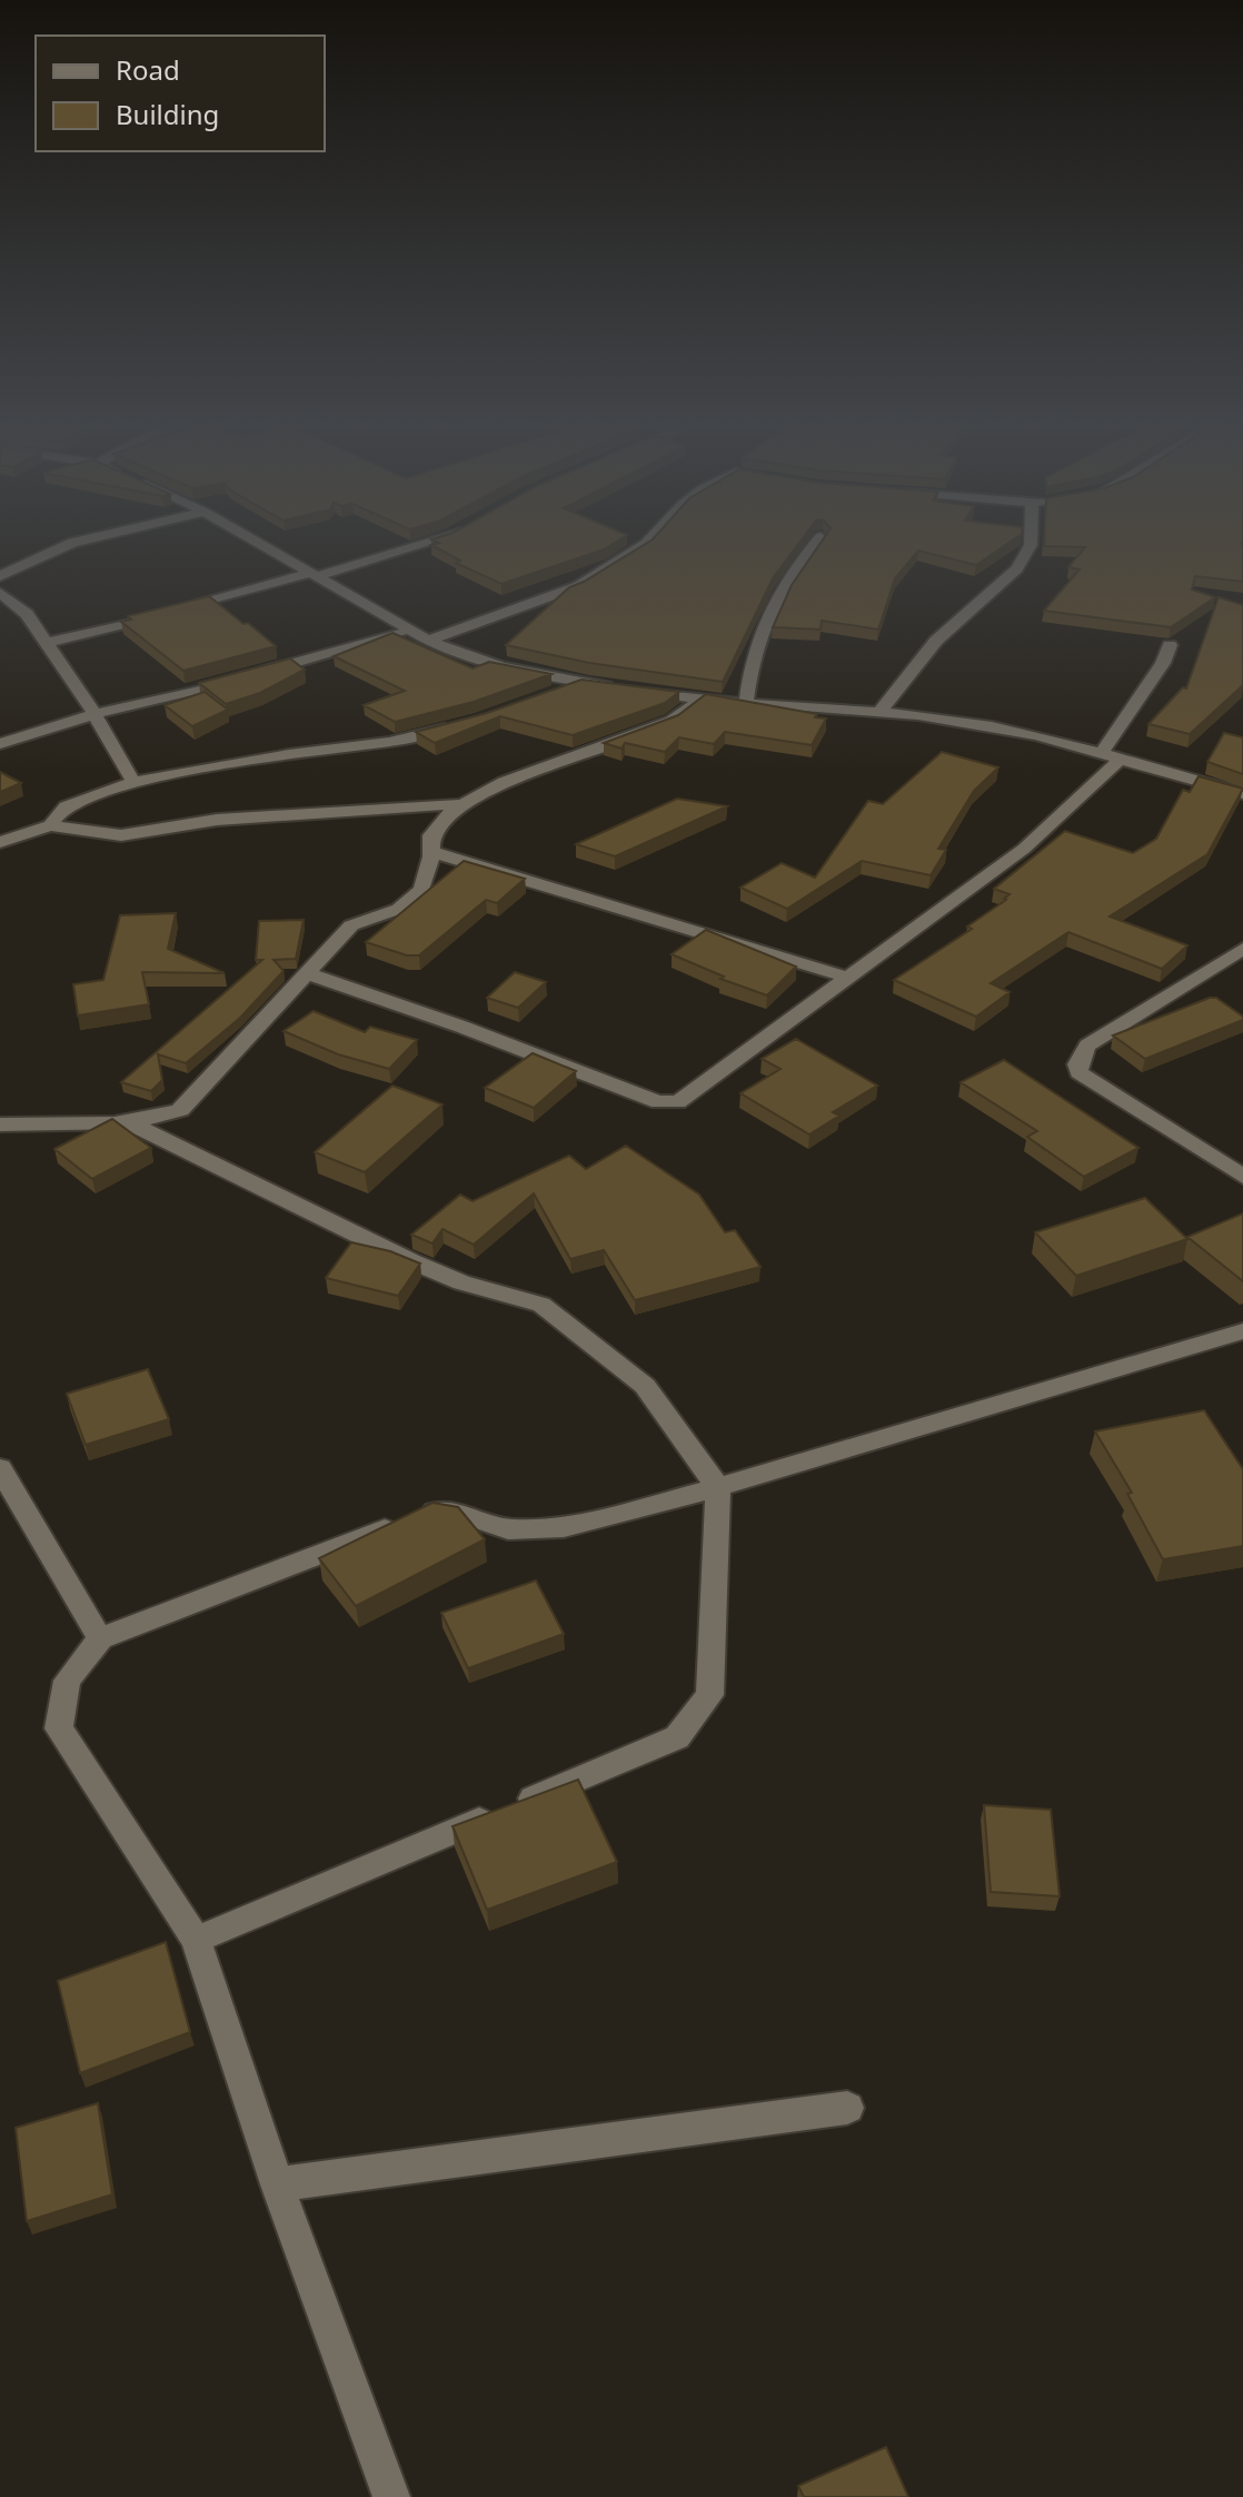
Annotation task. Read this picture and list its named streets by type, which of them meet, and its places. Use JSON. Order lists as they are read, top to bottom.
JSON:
{
  "legend": ["Road", "Building"]
}
